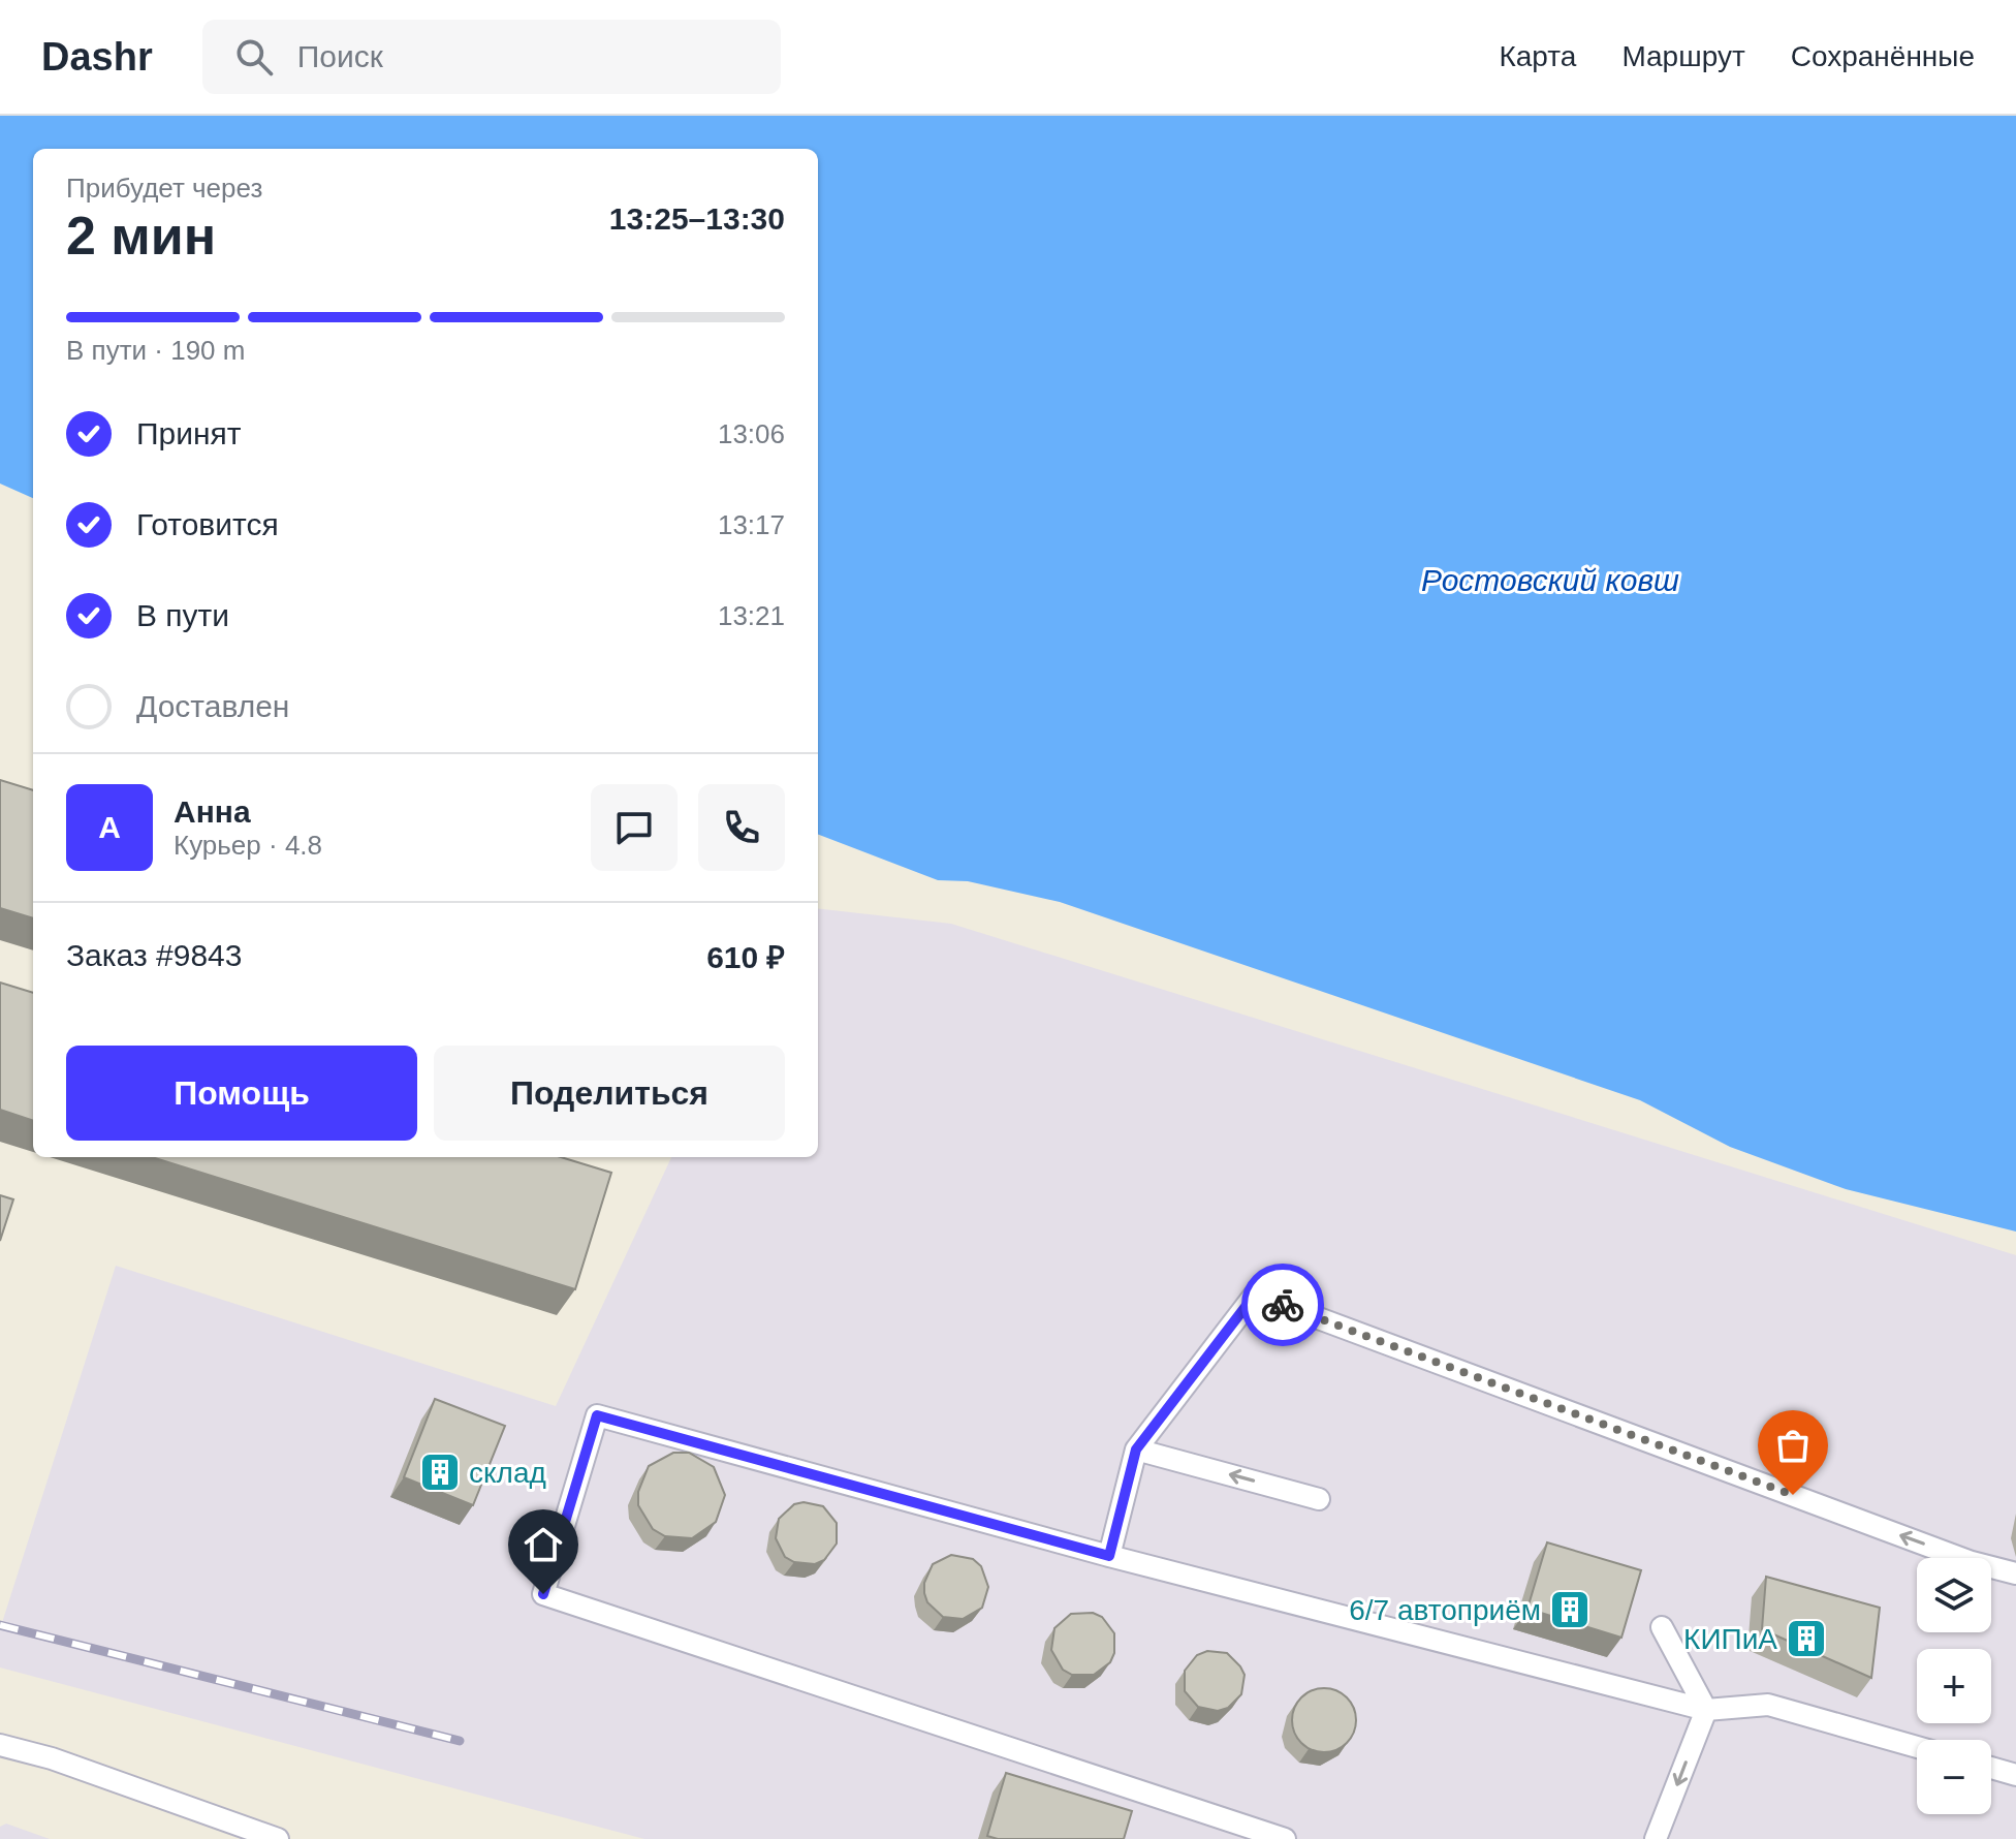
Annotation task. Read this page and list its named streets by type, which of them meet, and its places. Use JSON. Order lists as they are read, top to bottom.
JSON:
{
  "water": ["Ростовский ковш"],
  "places": {
    "building": ["склад", "6/7 автоприём", "КИПиА"]
  },
  "page": {
    "header": "Dashr",
    "search": "Поиск",
    "nav": ["Карта", "Маршрут", "Сохранённые"],
    "heading": ["2 мин", "Прибудет через", "13:25–13:30"],
    "panel": [
      "Анна",
      "Курьер · 4.8",
      "Заказ #9843",
      "610 ₽"
    ],
    "bar": "В пути · 190 m",
    "list": [
      ["Принят", "13:06"],
      ["Готовится", "13:17"],
      ["В пути", "13:21"],
      "Доставлен"
    ],
    "round": "А",
    "buttons": ["Помощь", "Поделиться"],
    "map_buttons": ["+", "−"]
  }
}
